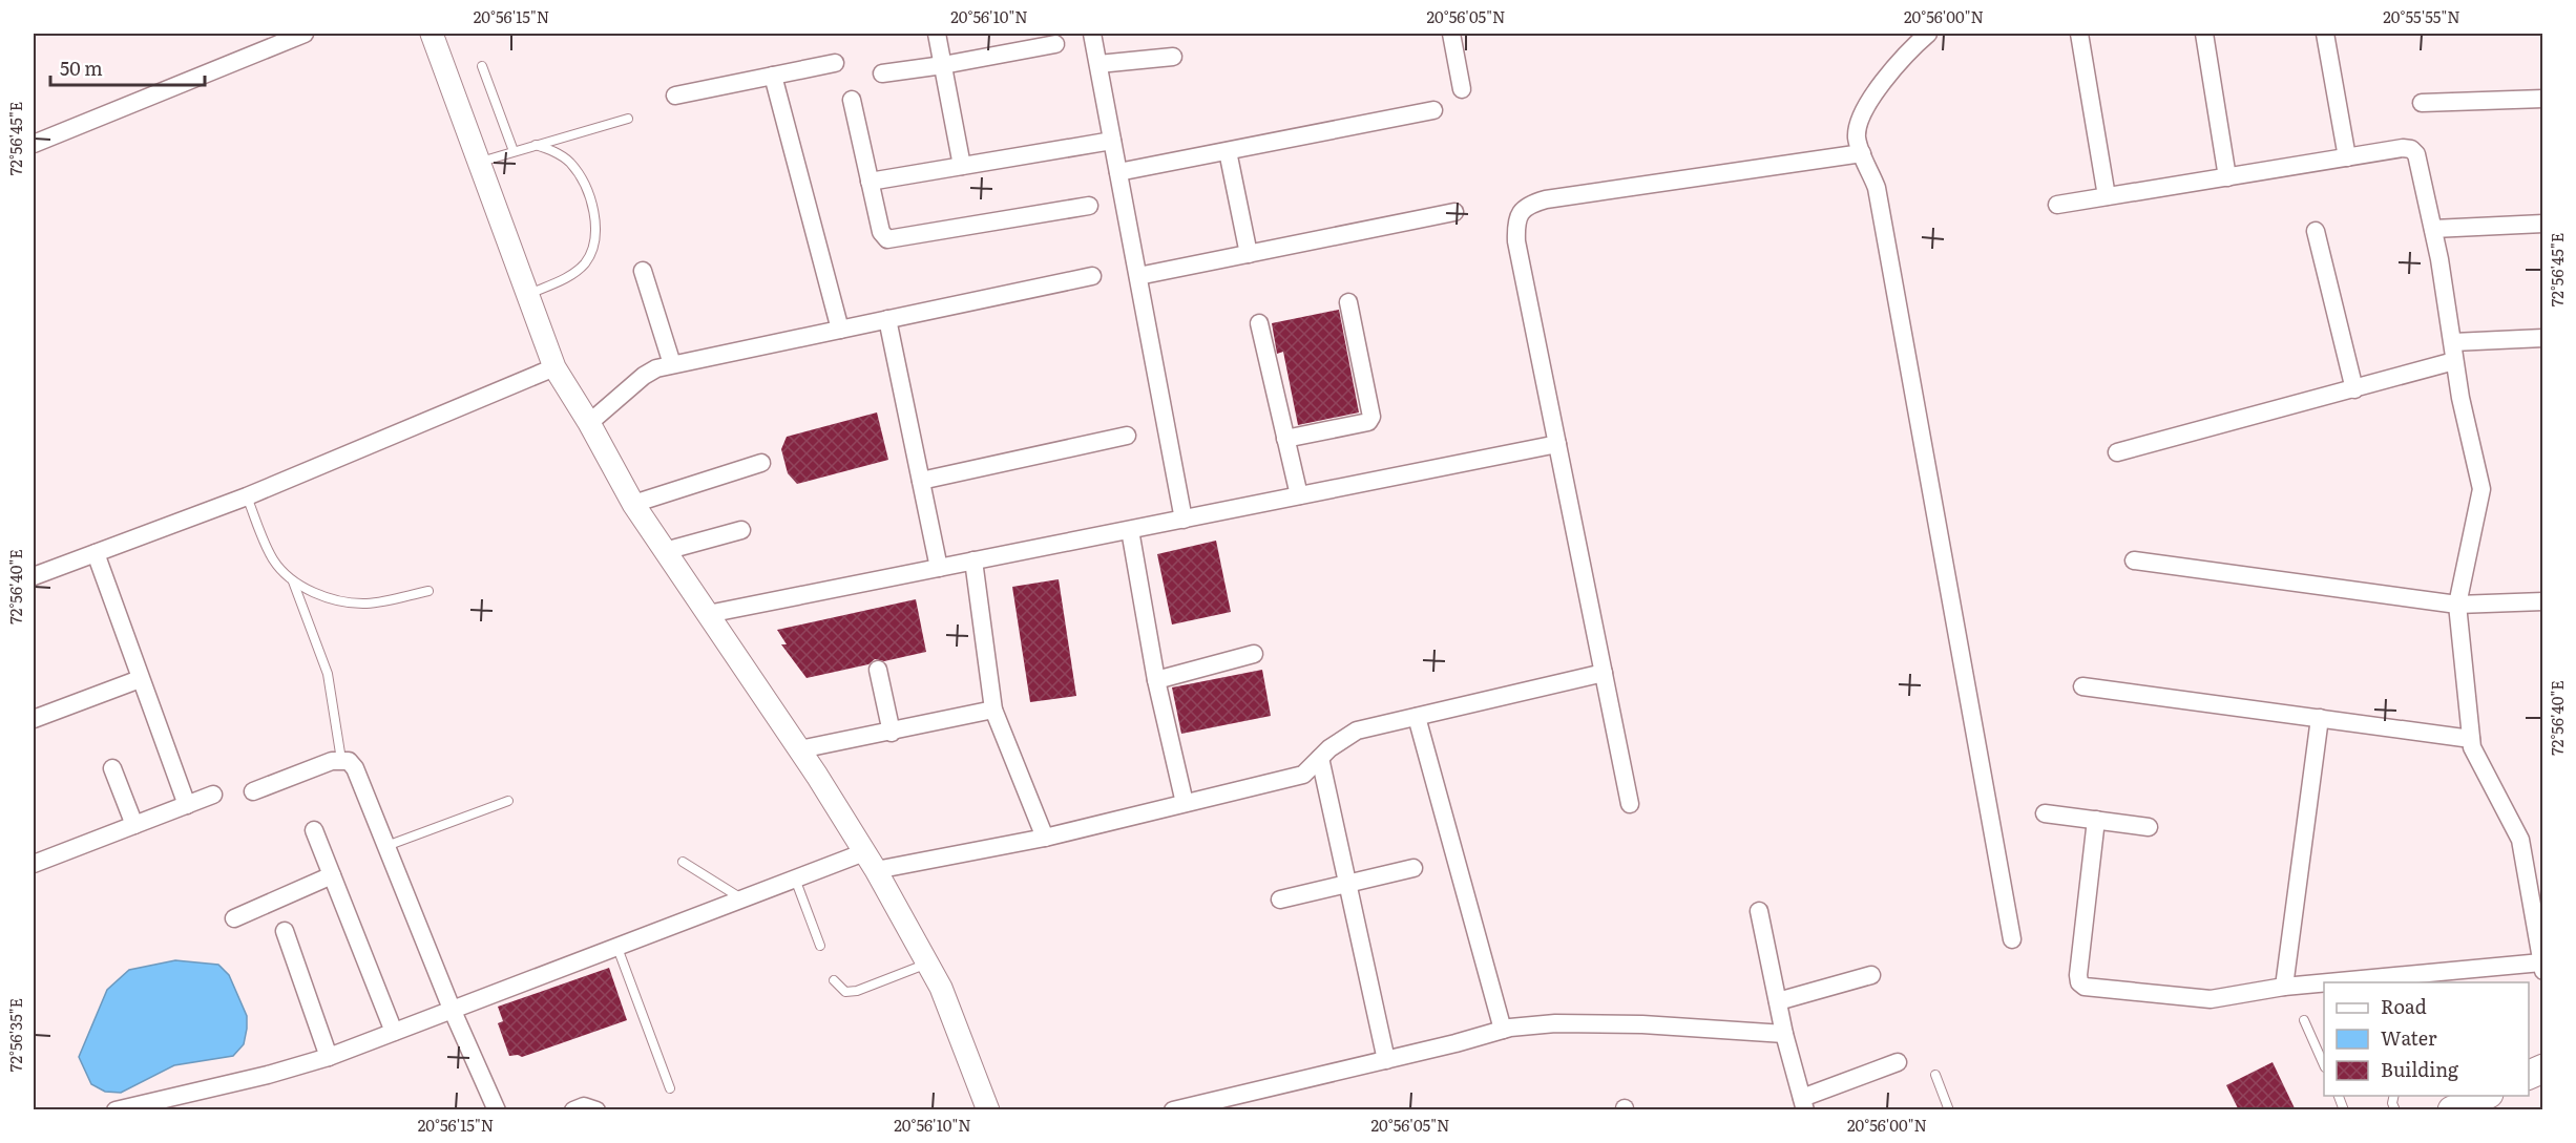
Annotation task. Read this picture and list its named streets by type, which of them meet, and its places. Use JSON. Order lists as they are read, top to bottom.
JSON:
{
  "legend": ["Road", "Water", "Building"],
  "scale_bar": "50 m",
  "coordinates": [
    "20°56'15\"N",
    "20°56'10\"N",
    "20°56'05\"N",
    "20°56'00\"N",
    "20°55'55\"N",
    "72°56'45\"E",
    "72°56'40\"E",
    "72°56'35\"E"
  ]
}
